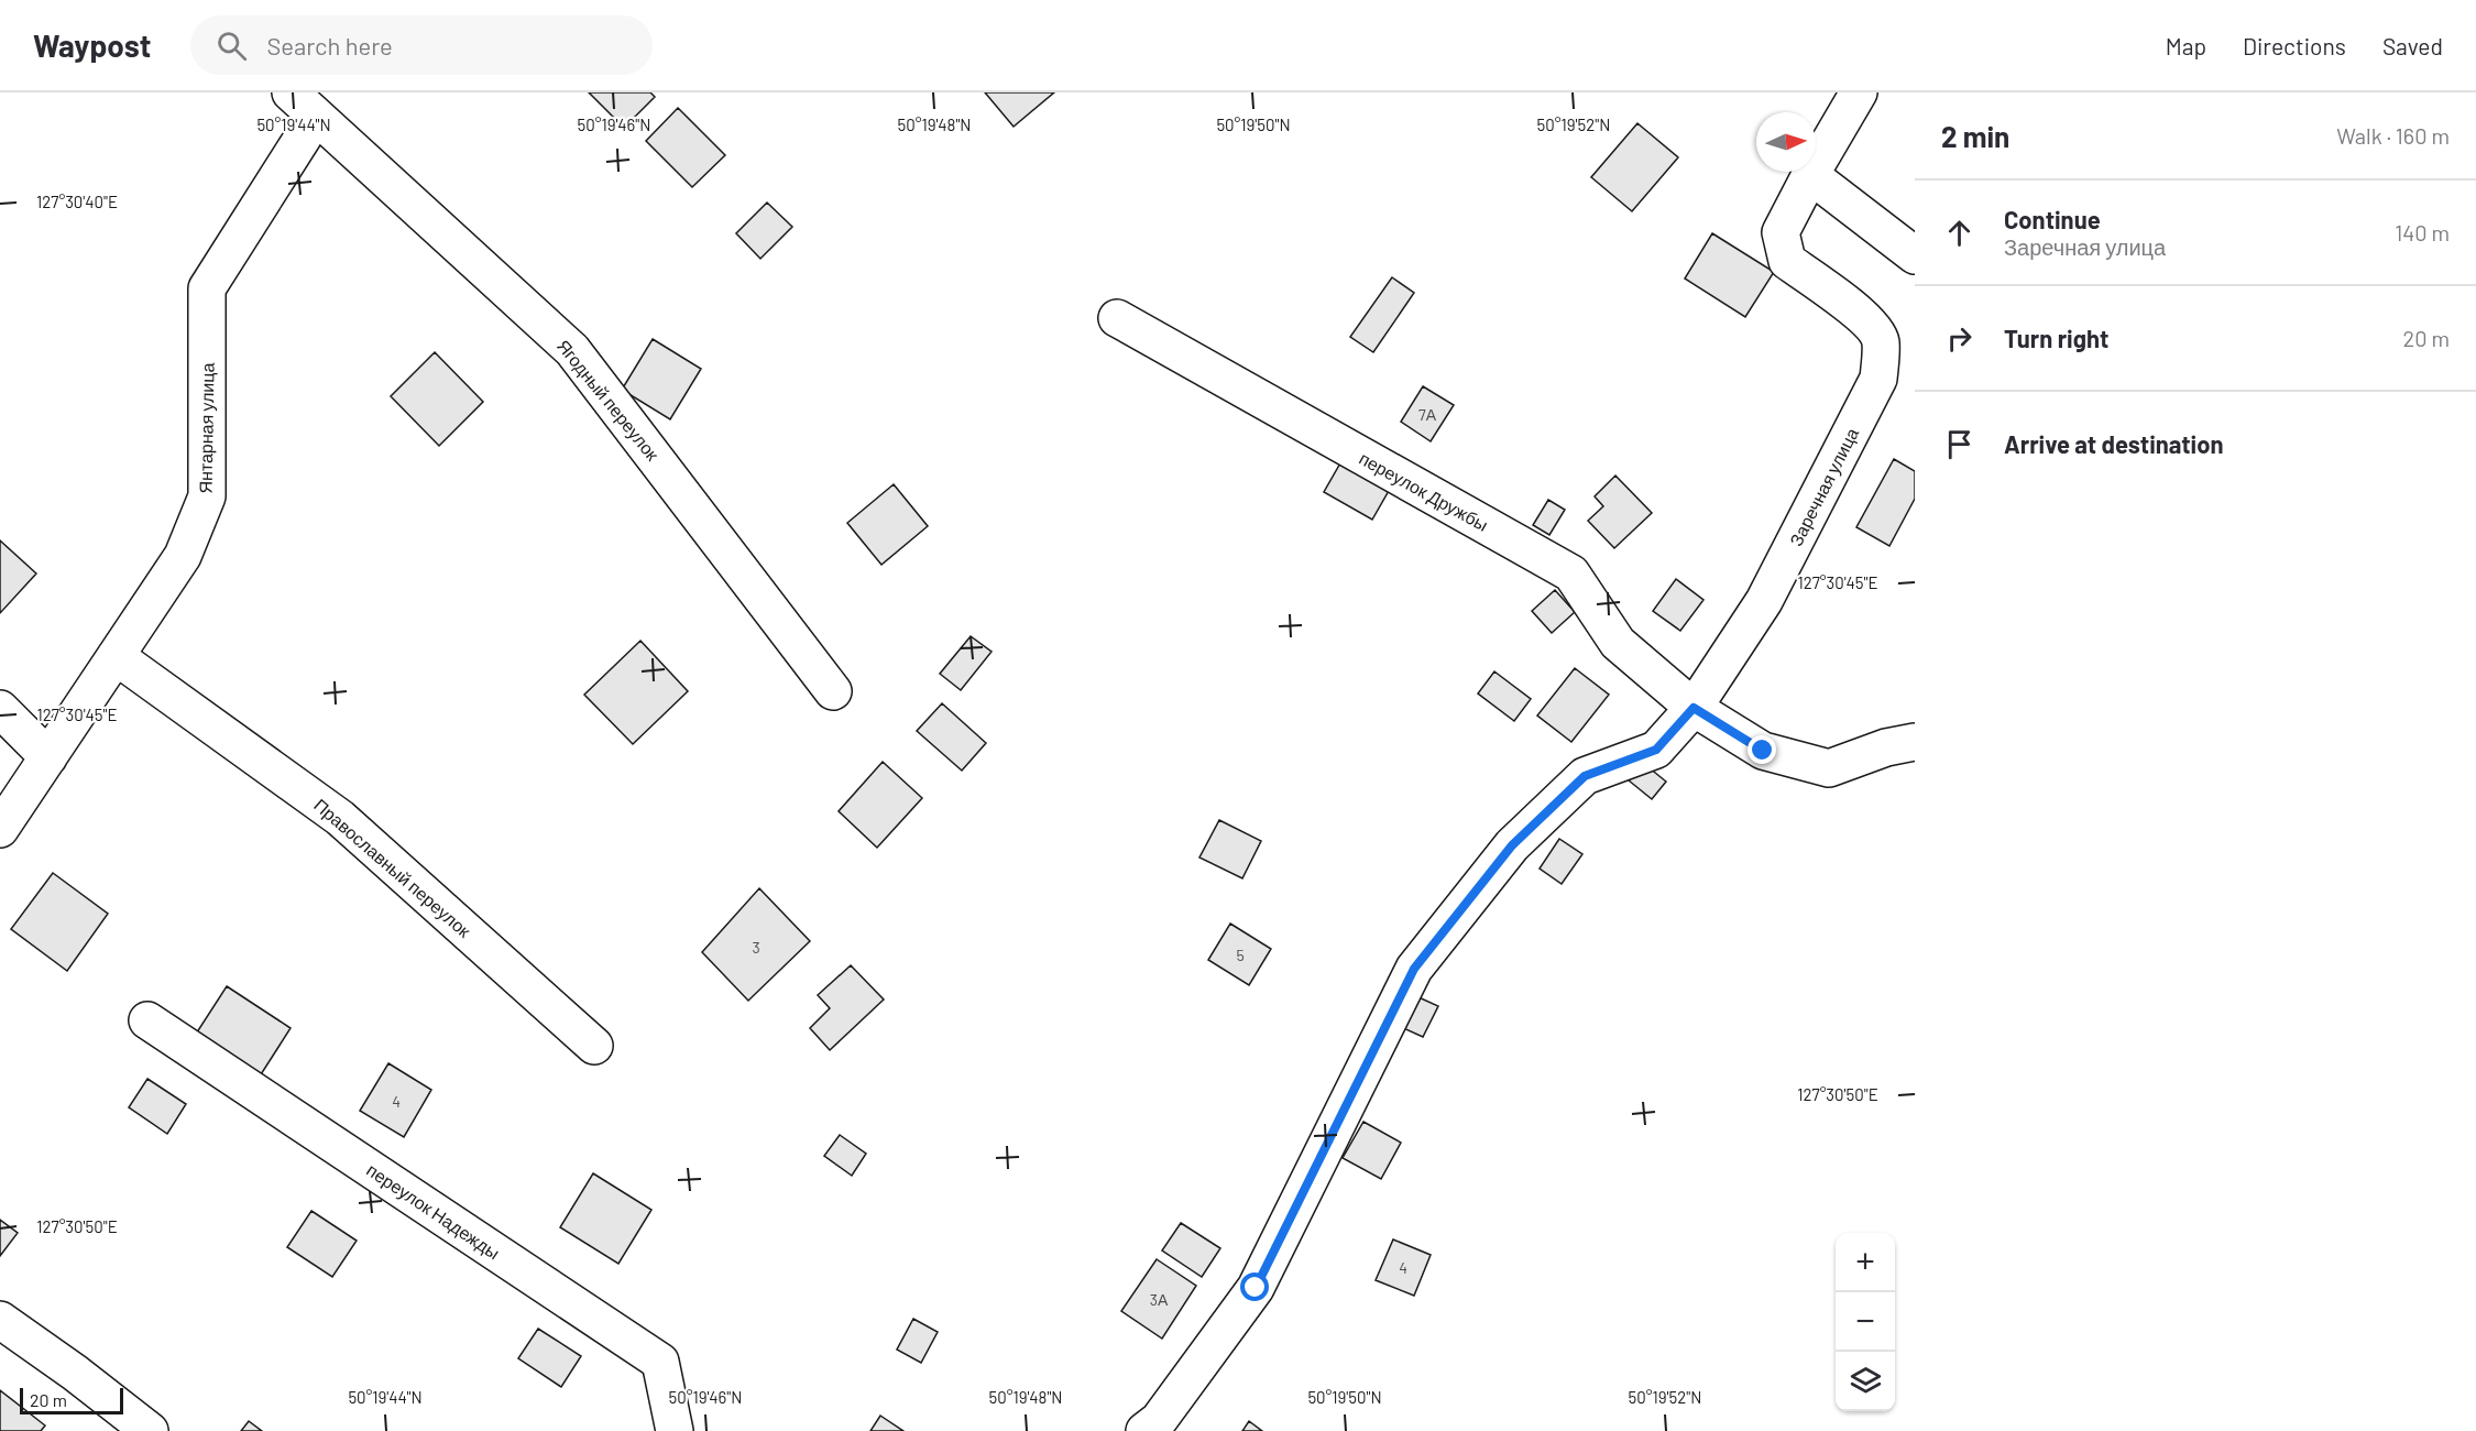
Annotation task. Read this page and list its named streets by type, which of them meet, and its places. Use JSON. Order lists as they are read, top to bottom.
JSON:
{
  "streets": {
    "street": [
      "Ягодный переулок",
      "Янтарная улица",
      "Заречная улица",
      "переулок Дружбы",
      "Православный переулок",
      "переулок Надежды"
    ]
  },
  "crossings": [
    ["Ягодный переулок", "Янтарная улица"],
    ["Янтарная улица", "Православный переулок"],
    ["Заречная улица", "переулок Дружбы"]
  ],
  "house_numbers": [
    "7А",
    "3",
    "5",
    "4",
    "4",
    "3А"
  ],
  "scale_bar": "20 m",
  "north": "right",
  "page": {
    "header": "Waypost",
    "search": "Search here",
    "nav": ["Map", "Directions", "Saved"],
    "heading": ["2 min", "Walk · 160 m"],
    "list": [
      ["Continue", "Заречная улица", "140 m"],
      ["Turn right", "20 m"],
      "Arrive at destination"
    ],
    "map_buttons": ["+", "−"],
    "scale": "20 m"
  },
  "coordinates": [
    "50°19'44\"N",
    "50°19'46\"N",
    "50°19'48\"N",
    "50°19'50\"N",
    "50°19'52\"N",
    "127°30'40\"E",
    "127°30'45\"E",
    "127°30'50\"E"
  ]
}
